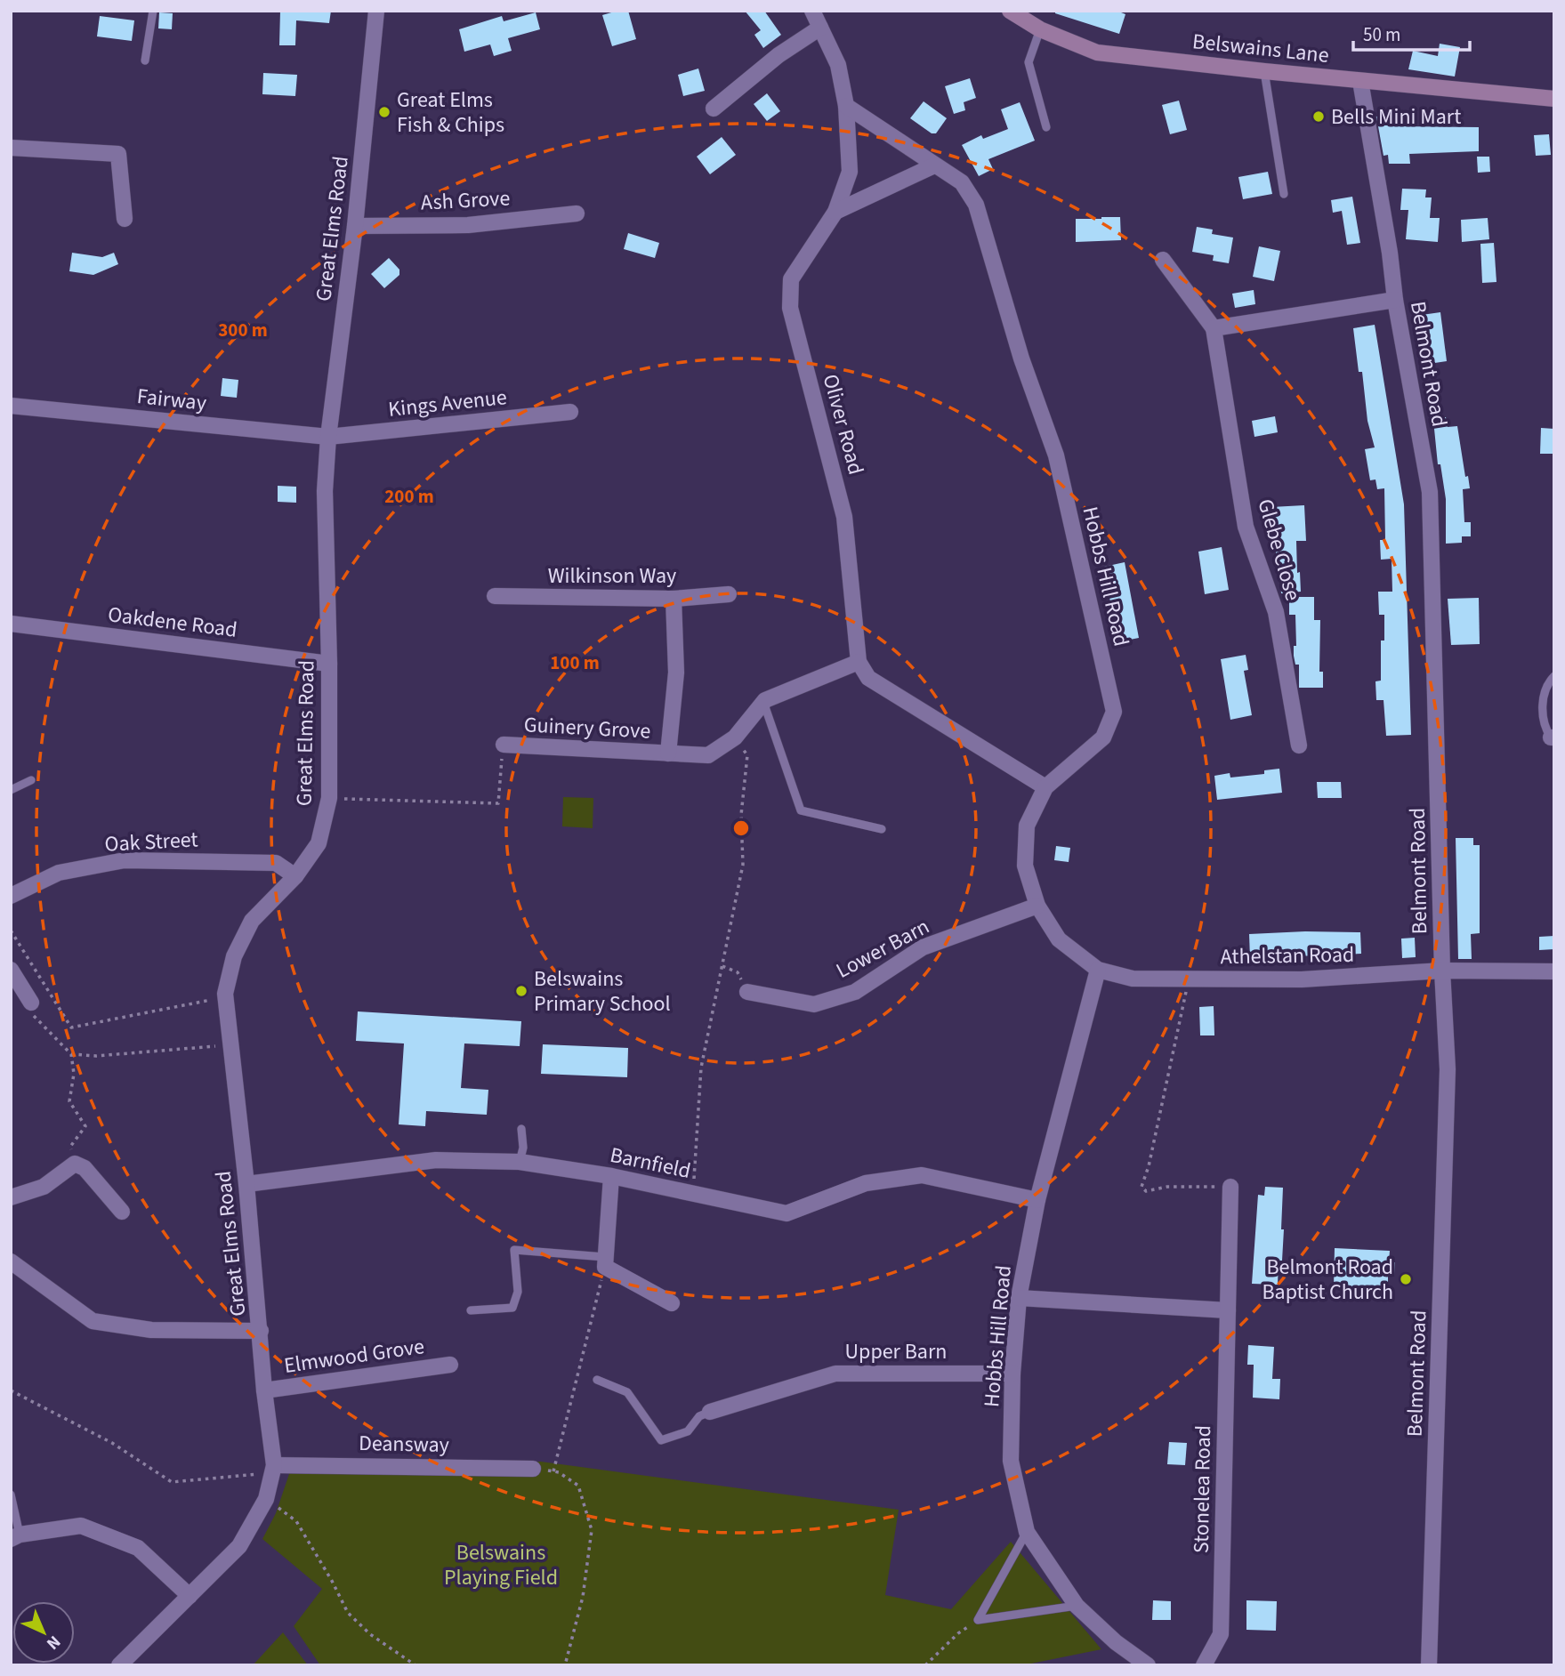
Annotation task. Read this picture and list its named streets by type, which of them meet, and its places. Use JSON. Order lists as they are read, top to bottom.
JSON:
{
  "streets": {
    "street": [
      "Belswains Lane",
      "Ash Grove",
      "Great Elms Road",
      "Belmont Road",
      "Fairway",
      "Kings Avenue",
      "Oliver Road",
      "Glebe Close",
      "Wilkinson Way",
      "Hobbs Hill Road",
      "Oakdene Road",
      "Guinery Grove",
      "Oak Street",
      "Lower Barn",
      "Athelstan Road",
      "Barnfield",
      "Upper Barn",
      "Elmwood Grove",
      "Deansway",
      "Stonelea Road"
    ]
  },
  "crossings": [
    ["Belswains Lane", "Belmont Road"],
    ["Ash Grove", "Great Elms Road"],
    ["Great Elms Road", "Fairway"],
    ["Great Elms Road", "Kings Avenue"],
    ["Great Elms Road", "Oakdene Road"],
    ["Great Elms Road", "Oak Street"],
    ["Great Elms Road", "Barnfield"],
    ["Great Elms Road", "Elmwood Grove"],
    ["Great Elms Road", "Deansway"],
    ["Belmont Road", "Athelstan Road"],
    ["Fairway", "Kings Avenue"],
    ["Wilkinson Way", "Guinery Grove"],
    ["Hobbs Hill Road", "Lower Barn"],
    ["Hobbs Hill Road", "Athelstan Road"],
    ["Hobbs Hill Road", "Barnfield"],
    ["Hobbs Hill Road", "Upper Barn"]
  ],
  "parks": ["Belswains Playing Field"],
  "places": [
    "Great Elms Fish & Chips",
    "Bells Mini Mart",
    "Belswains Primary School",
    "Belmont Road Baptist Church"
  ],
  "scale_bar": "50 m",
  "north": "bottom right",
  "rings": ["300 m", "200 m", "100 m"]
}
